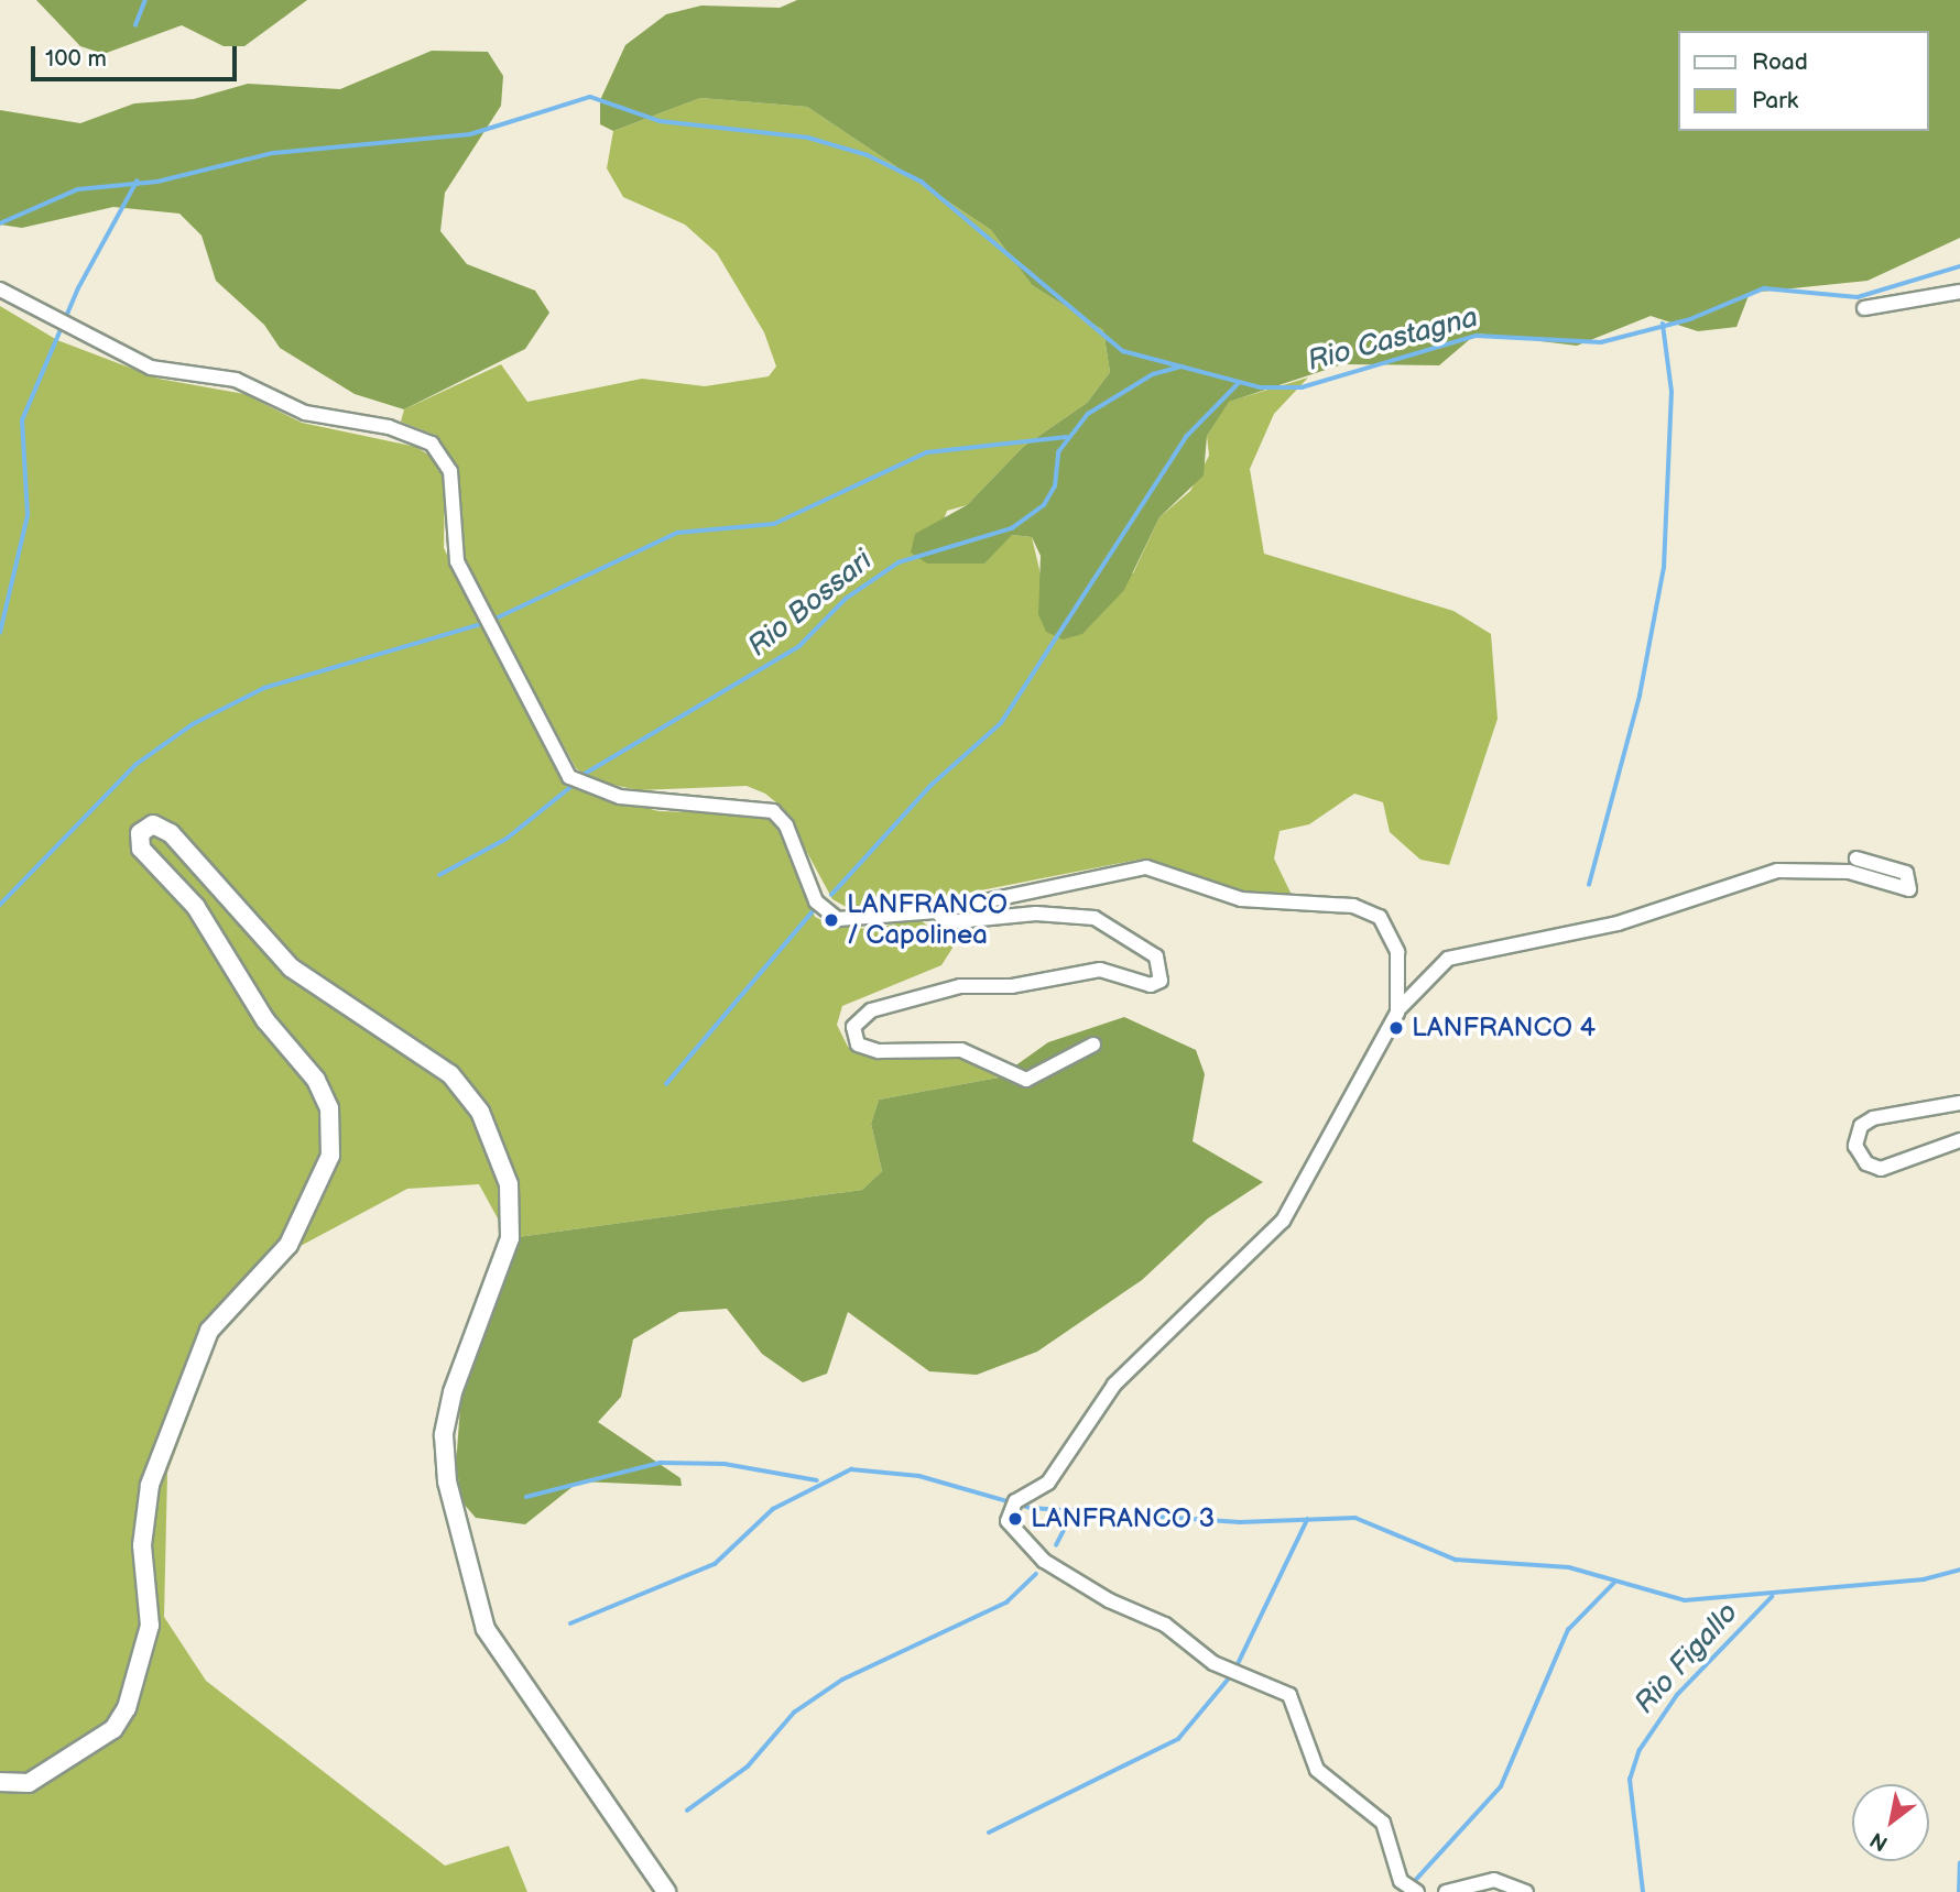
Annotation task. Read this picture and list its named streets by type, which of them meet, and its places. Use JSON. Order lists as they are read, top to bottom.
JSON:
{
  "water": ["Rio Castagna", "Rio Bossari", "Rio Figallo"],
  "places": ["LANFRANCO / Capolinea", "LANFRANCO 4", "LANFRANCO 3"],
  "legend": ["Road", "Park"],
  "scale_bar": "100 m",
  "north": "bottom left"
}
